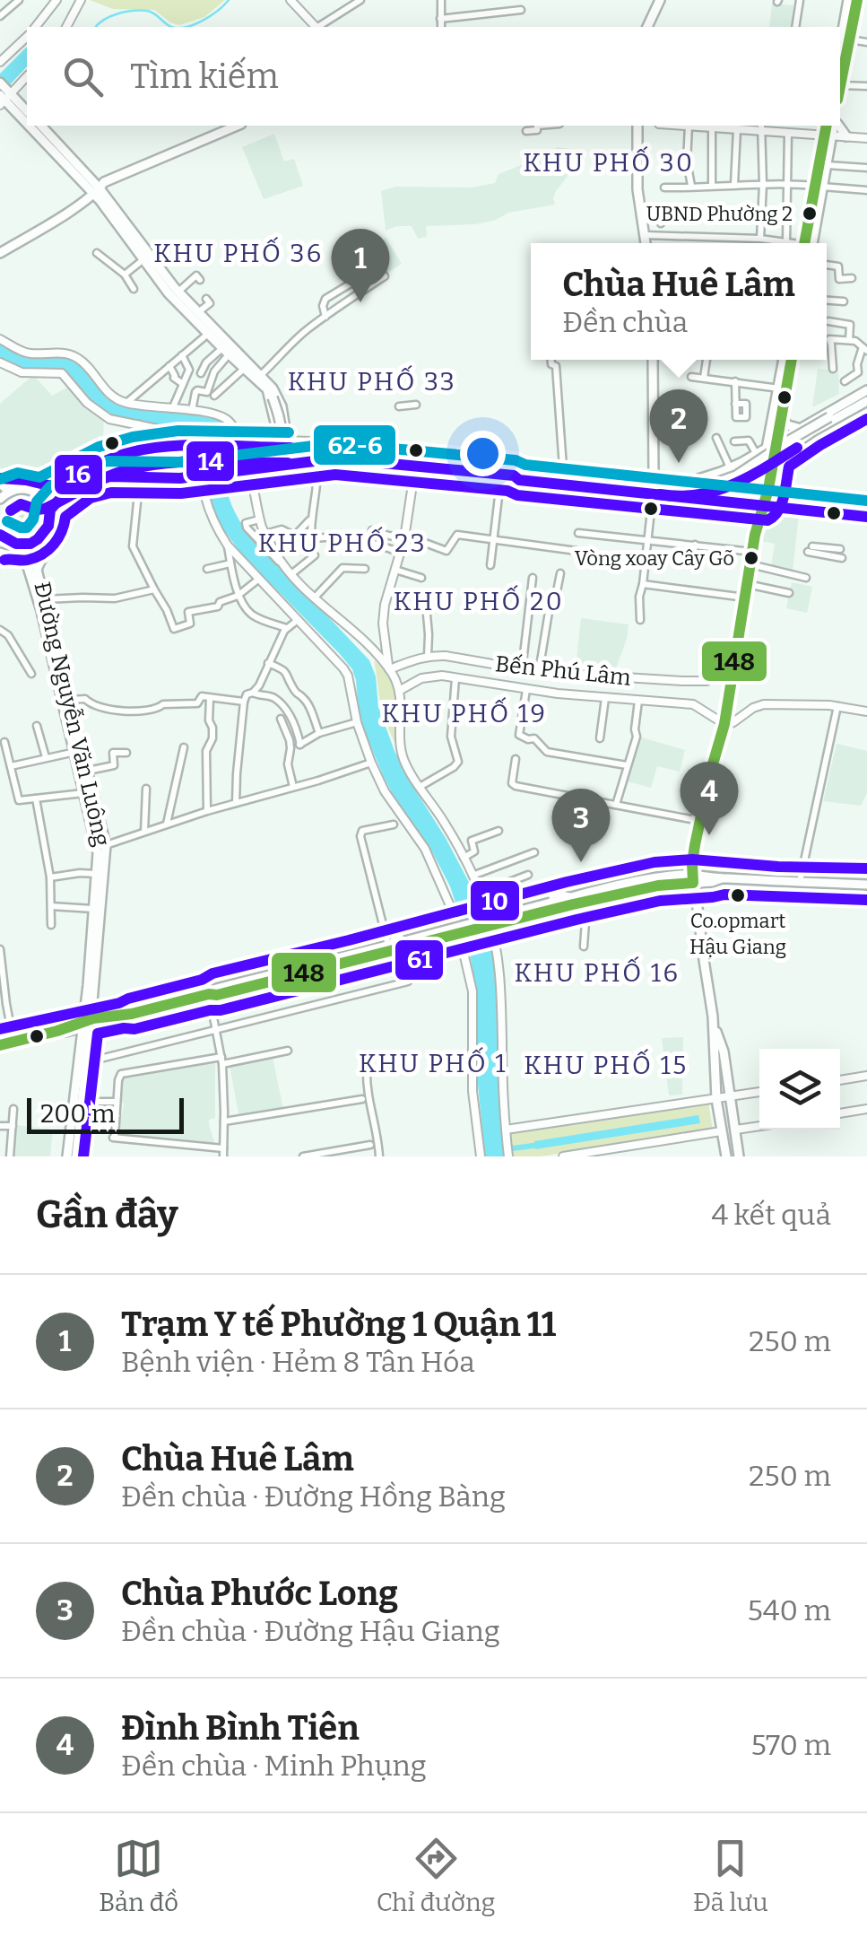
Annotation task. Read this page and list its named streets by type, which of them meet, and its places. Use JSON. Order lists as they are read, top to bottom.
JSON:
{
  "streets": {
    "main road": ["Đường Nguyễn Văn Luông"],
    "street": ["Bến Phú Lâm"]
  },
  "districts": [
    "KHU PHỐ 30",
    "KHU PHỐ 36",
    "KHU PHỐ 33",
    "KHU PHỐ 23",
    "KHU PHỐ 20",
    "KHU PHỐ 19",
    "KHU PHỐ 16",
    "KHU PHỐ 1",
    "KHU PHỐ 15"
  ],
  "places": ["UBND Phường 2", "Vòng xoay Cây Gõ", "Co.opmart Hậu Giang"],
  "lines": [
    "transit line 148",
    "transit line 14",
    "transit line 62-6",
    "transit line 16",
    "transit line 10",
    "transit line 61"
  ],
  "scale_bar": "200 m",
  "page": {
    "search": "Tìm kiếm",
    "pins": [
      "1",
      "2",
      "4",
      "3"
    ],
    "popup": ["Chùa Huê Lâm", "Đền chùa"],
    "scale": "200 m",
    "heading": ["Gần đây", "4 kết quả"],
    "list": [
      {
        "mark": "1",
        "name": "Trạm Y tế Phường 1 Quận 11",
        "note": "Bệnh viện · Hẻm 8 Tân Hóa",
        "value": "250 m"
      },
      {
        "mark": "2",
        "name": "Chùa Huê Lâm",
        "note": "Đền chùa · Đường Hồng Bàng",
        "value": "250 m"
      },
      {
        "mark": "3",
        "name": "Chùa Phước Long",
        "note": "Đền chùa · Đường Hậu Giang",
        "value": "540 m"
      },
      {
        "mark": "4",
        "name": "Đình Bình Tiên",
        "note": "Đền chùa · Minh Phụng",
        "value": "570 m"
      }
    ],
    "nav": ["Bản đồ", "Chỉ đường", "Đã lưu"]
  }
}
